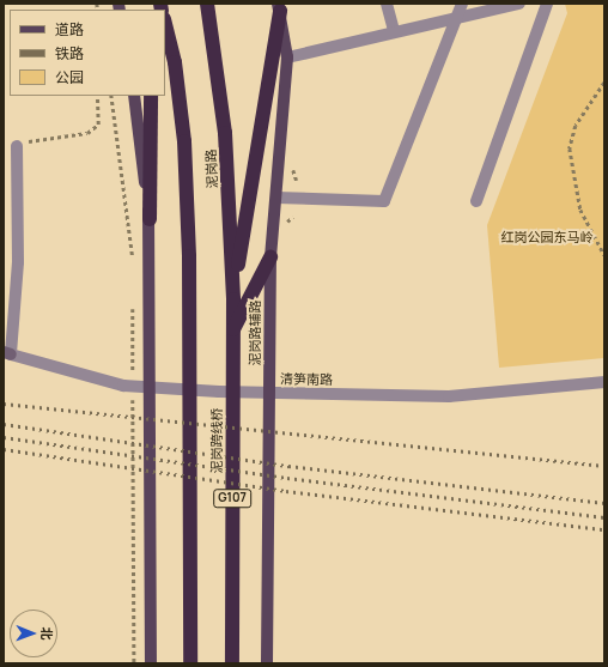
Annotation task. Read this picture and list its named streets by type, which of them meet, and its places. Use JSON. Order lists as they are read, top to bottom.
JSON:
{
  "streets": {
    "highway": ["泥岗路", "泥岗跨线桥", "G107"],
    "main road": ["泥岗路辅路"],
    "street": ["清笋南路"]
  },
  "crossings": [
    ["泥岗路", "泥岗跨线桥"]
  ],
  "parks": ["红岗公园东马岭"],
  "legend": ["道路", "铁路", "公园"],
  "north": "right"
}
